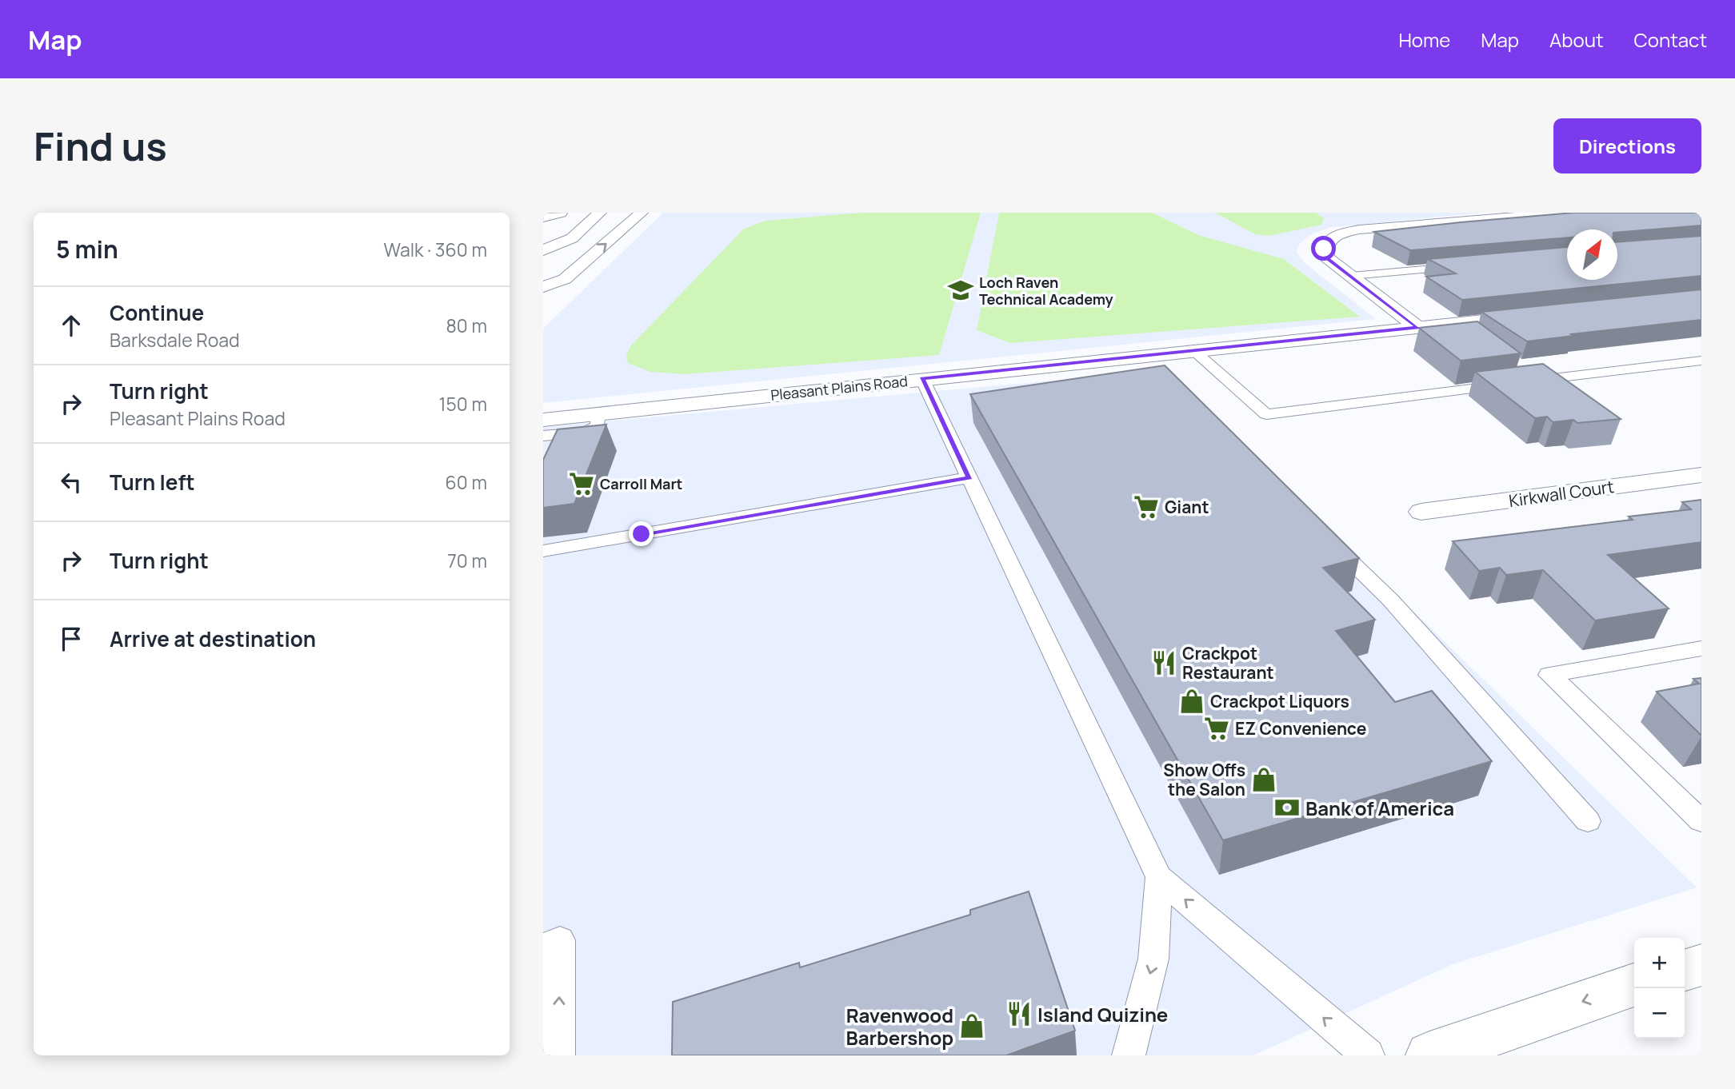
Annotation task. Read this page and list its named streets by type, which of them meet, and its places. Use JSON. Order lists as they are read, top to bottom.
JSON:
{
  "streets": {
    "street": ["Pleasant Plains Road", "Kirkwall Court"]
  },
  "places": {
    "school or university": ["Loch Raven Technical Academy"],
    "supermarket": ["Carroll Mart", "Giant", "EZ Convenience"],
    "restaurant": ["Crackpot Restaurant", "Island Quizine"],
    "shop": ["Crackpot Liquors", "Show Offs the Salon", "Ravenwood Barbershop"],
    "bank": ["Bank of America"]
  },
  "north": "top right",
  "page": {
    "header": "Map",
    "nav": [
      "Home",
      "Map",
      "About",
      "Contact"
    ],
    "buttons": "Directions",
    "title": "Find us",
    "heading": ["5 min", "Walk · 360 m"],
    "list": [
      ["Continue", "Barksdale Road", "80 m"],
      ["Turn right", "Pleasant Plains Road", "150 m"],
      ["Turn left", "60 m"],
      ["Turn right", "70 m"],
      "Arrive at destination"
    ],
    "map_buttons": ["+", "−"]
  }
}
